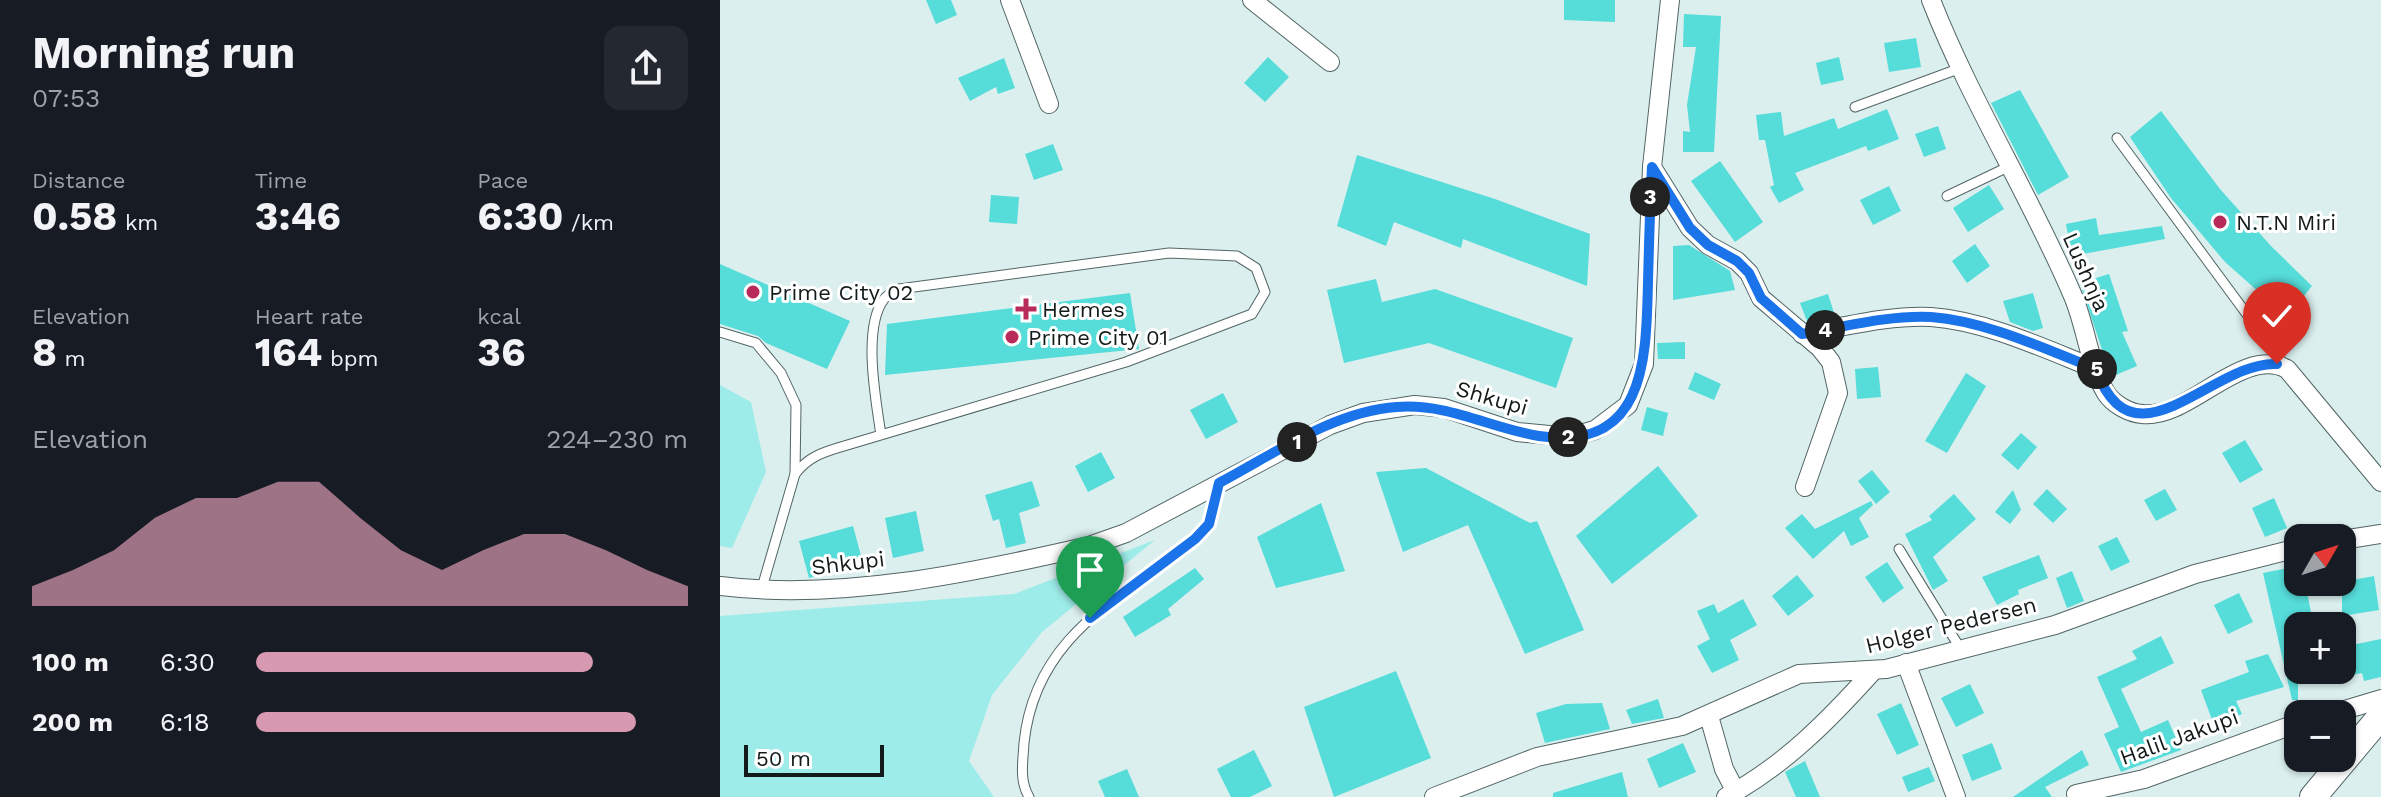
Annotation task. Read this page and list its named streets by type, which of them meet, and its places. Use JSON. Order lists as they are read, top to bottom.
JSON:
{
  "streets": {
    "street": [
      "Lushnja",
      "Shkupi",
      "Holger Pedersen",
      "Halil Jakupi"
    ]
  },
  "places": {
    "other": ["N.T.N Miri", "Prime City 02", "Prime City 01"],
    "health": ["Hermes"]
  },
  "scale_bar": "50 m",
  "north": "top right",
  "page": {
    "heading": ["Morning run", "07:53"],
    "stats": [
      ["Distance", "0.58 km"],
      ["Time", "3:46"],
      ["Pace", "6:30 /km"],
      ["Elevation", "8 m"],
      ["Heart rate", "164 bpm"],
      ["kcal", "36"]
    ],
    "pins": [
      "3",
      "4",
      "5",
      "2",
      "1"
    ],
    "chart": ["Elevation", "224–230 m"],
    "map_buttons": ["+", "−"],
    "list": [
      {
        "name": "100 m",
        "note": "6:30"
      },
      {
        "name": "200 m",
        "note": "6:18"
      }
    ],
    "scale": "50 m"
  }
}
